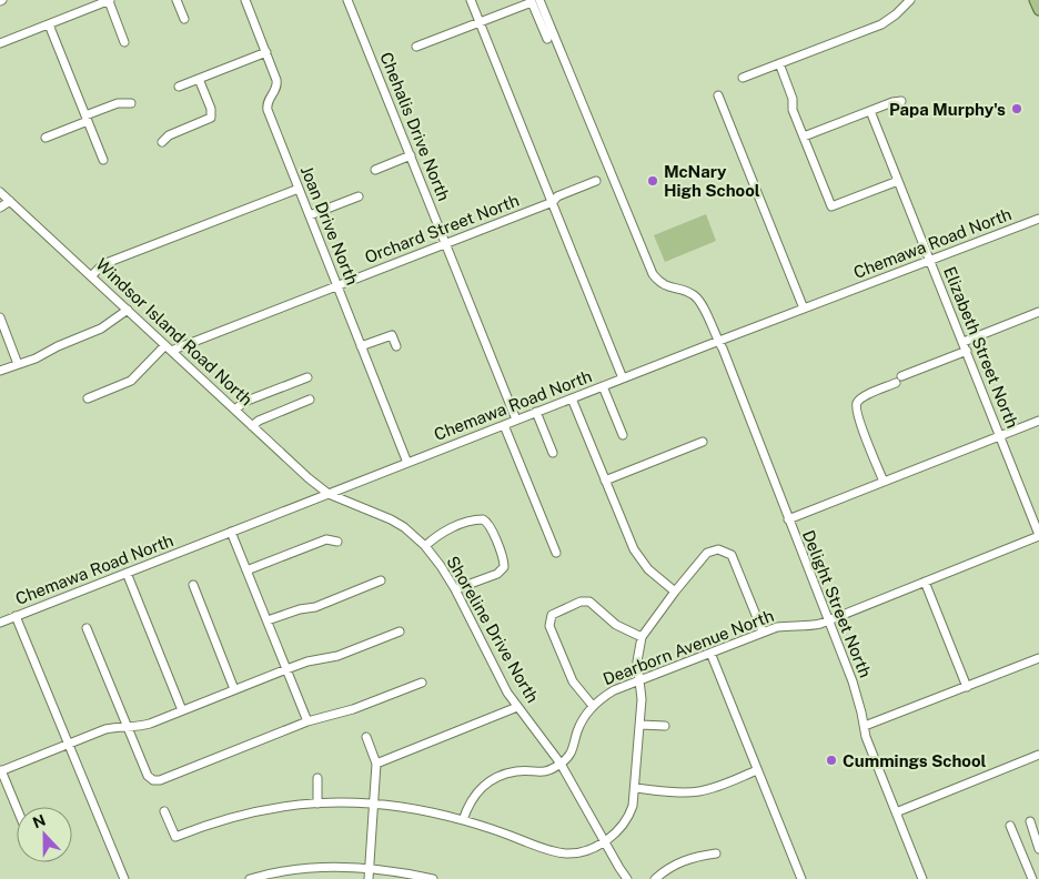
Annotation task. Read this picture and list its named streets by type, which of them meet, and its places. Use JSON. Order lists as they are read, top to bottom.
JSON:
{
  "streets": {
    "street": [
      "Chehalis Drive North",
      "Joan Drive North",
      "Orchard Street North",
      "Chemawa Road North",
      "Windsor Island Road North",
      "Elizabeth Street North",
      "Delight Street North",
      "Shoreline Drive North",
      "Dearborn Avenue North"
    ]
  },
  "crossings": [
    ["Chehalis Drive North", "Orchard Street North"],
    ["Chehalis Drive North", "Chemawa Road North"],
    ["Joan Drive North", "Orchard Street North"],
    ["Joan Drive North", "Chemawa Road North"],
    ["Orchard Street North", "Windsor Island Road North"],
    ["Chemawa Road North", "Windsor Island Road North"],
    ["Chemawa Road North", "Elizabeth Street North"],
    ["Chemawa Road North", "Delight Street North"],
    ["Chemawa Road North", "Shoreline Drive North"],
    ["Windsor Island Road North", "Shoreline Drive North"],
    ["Elizabeth Street North", "Dearborn Avenue North"],
    ["Delight Street North", "Dearborn Avenue North"],
    ["Shoreline Drive North", "Dearborn Avenue North"]
  ],
  "places": ["Papa Murphy's", "McNary High School", "Cummings School"],
  "north": "top"
}
